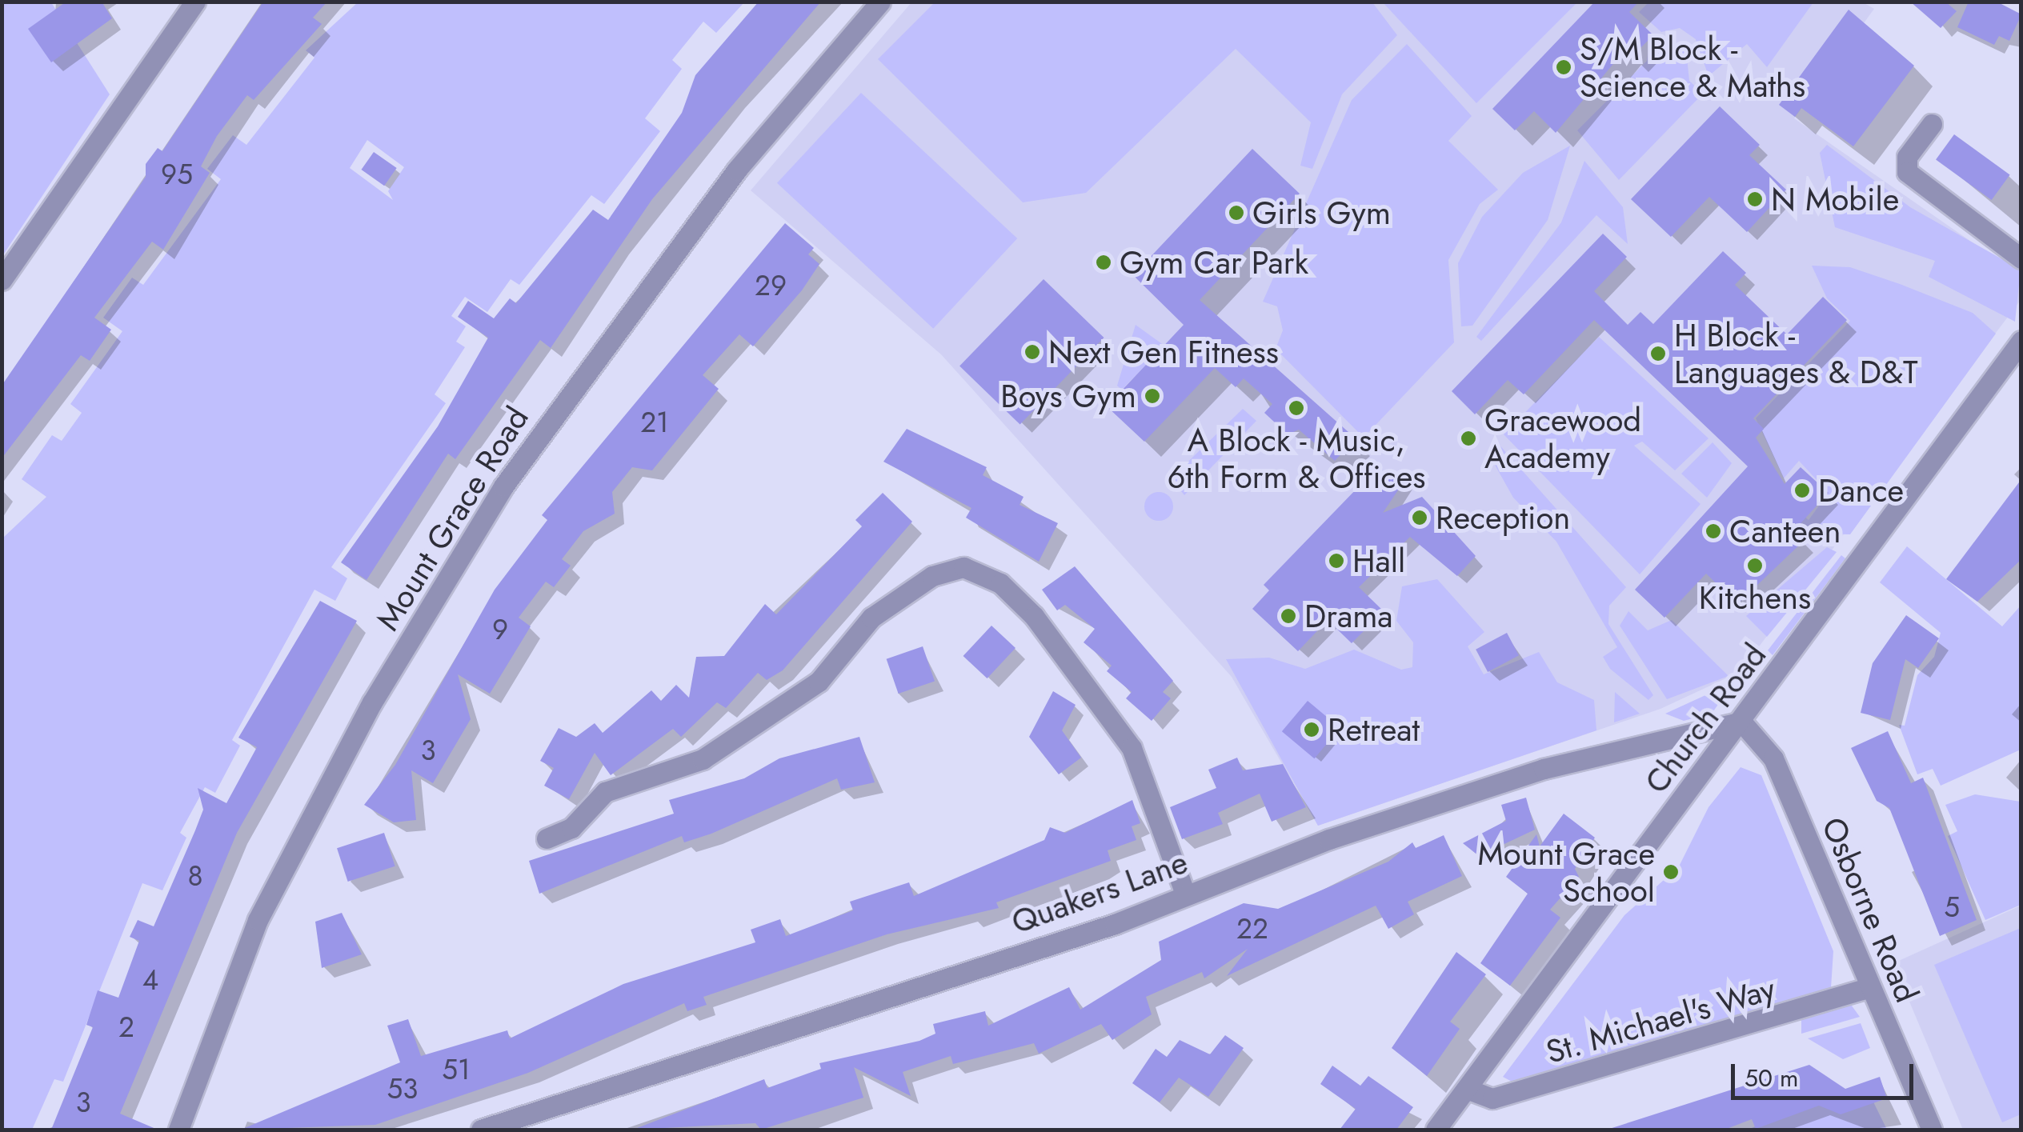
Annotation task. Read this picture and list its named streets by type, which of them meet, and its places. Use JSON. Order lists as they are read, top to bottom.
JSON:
{
  "streets": {
    "street": [
      "Mount Grace Road",
      "Church Road",
      "Quakers Lane",
      "Osborne Road",
      "St. Michael's Way"
    ]
  },
  "crossings": [
    ["Church Road", "Quakers Lane"],
    ["Church Road", "Osborne Road"],
    ["Church Road", "St. Michael's Way"],
    ["Quakers Lane", "Osborne Road"],
    ["Osborne Road", "St. Michael's Way"]
  ],
  "places": [
    "S/M Block - Science & Maths",
    "N Mobile",
    "Girls Gym",
    "Gym Car Park",
    "Next Gen Fitness",
    "H Block - Languages & D&T",
    "Boys Gym",
    "A Block - Music, 6th Form & Offices",
    "Gracewood Academy",
    "Dance",
    "Reception",
    "Canteen",
    "Hall",
    "Kitchens",
    "Drama",
    "Retreat",
    "Mount Grace School"
  ],
  "house_numbers": [
    "95",
    "29",
    "21",
    "9",
    "3",
    "8",
    "5",
    "22",
    "4",
    "2",
    "51",
    "53",
    "3"
  ],
  "scale_bar": "50 m"
}
